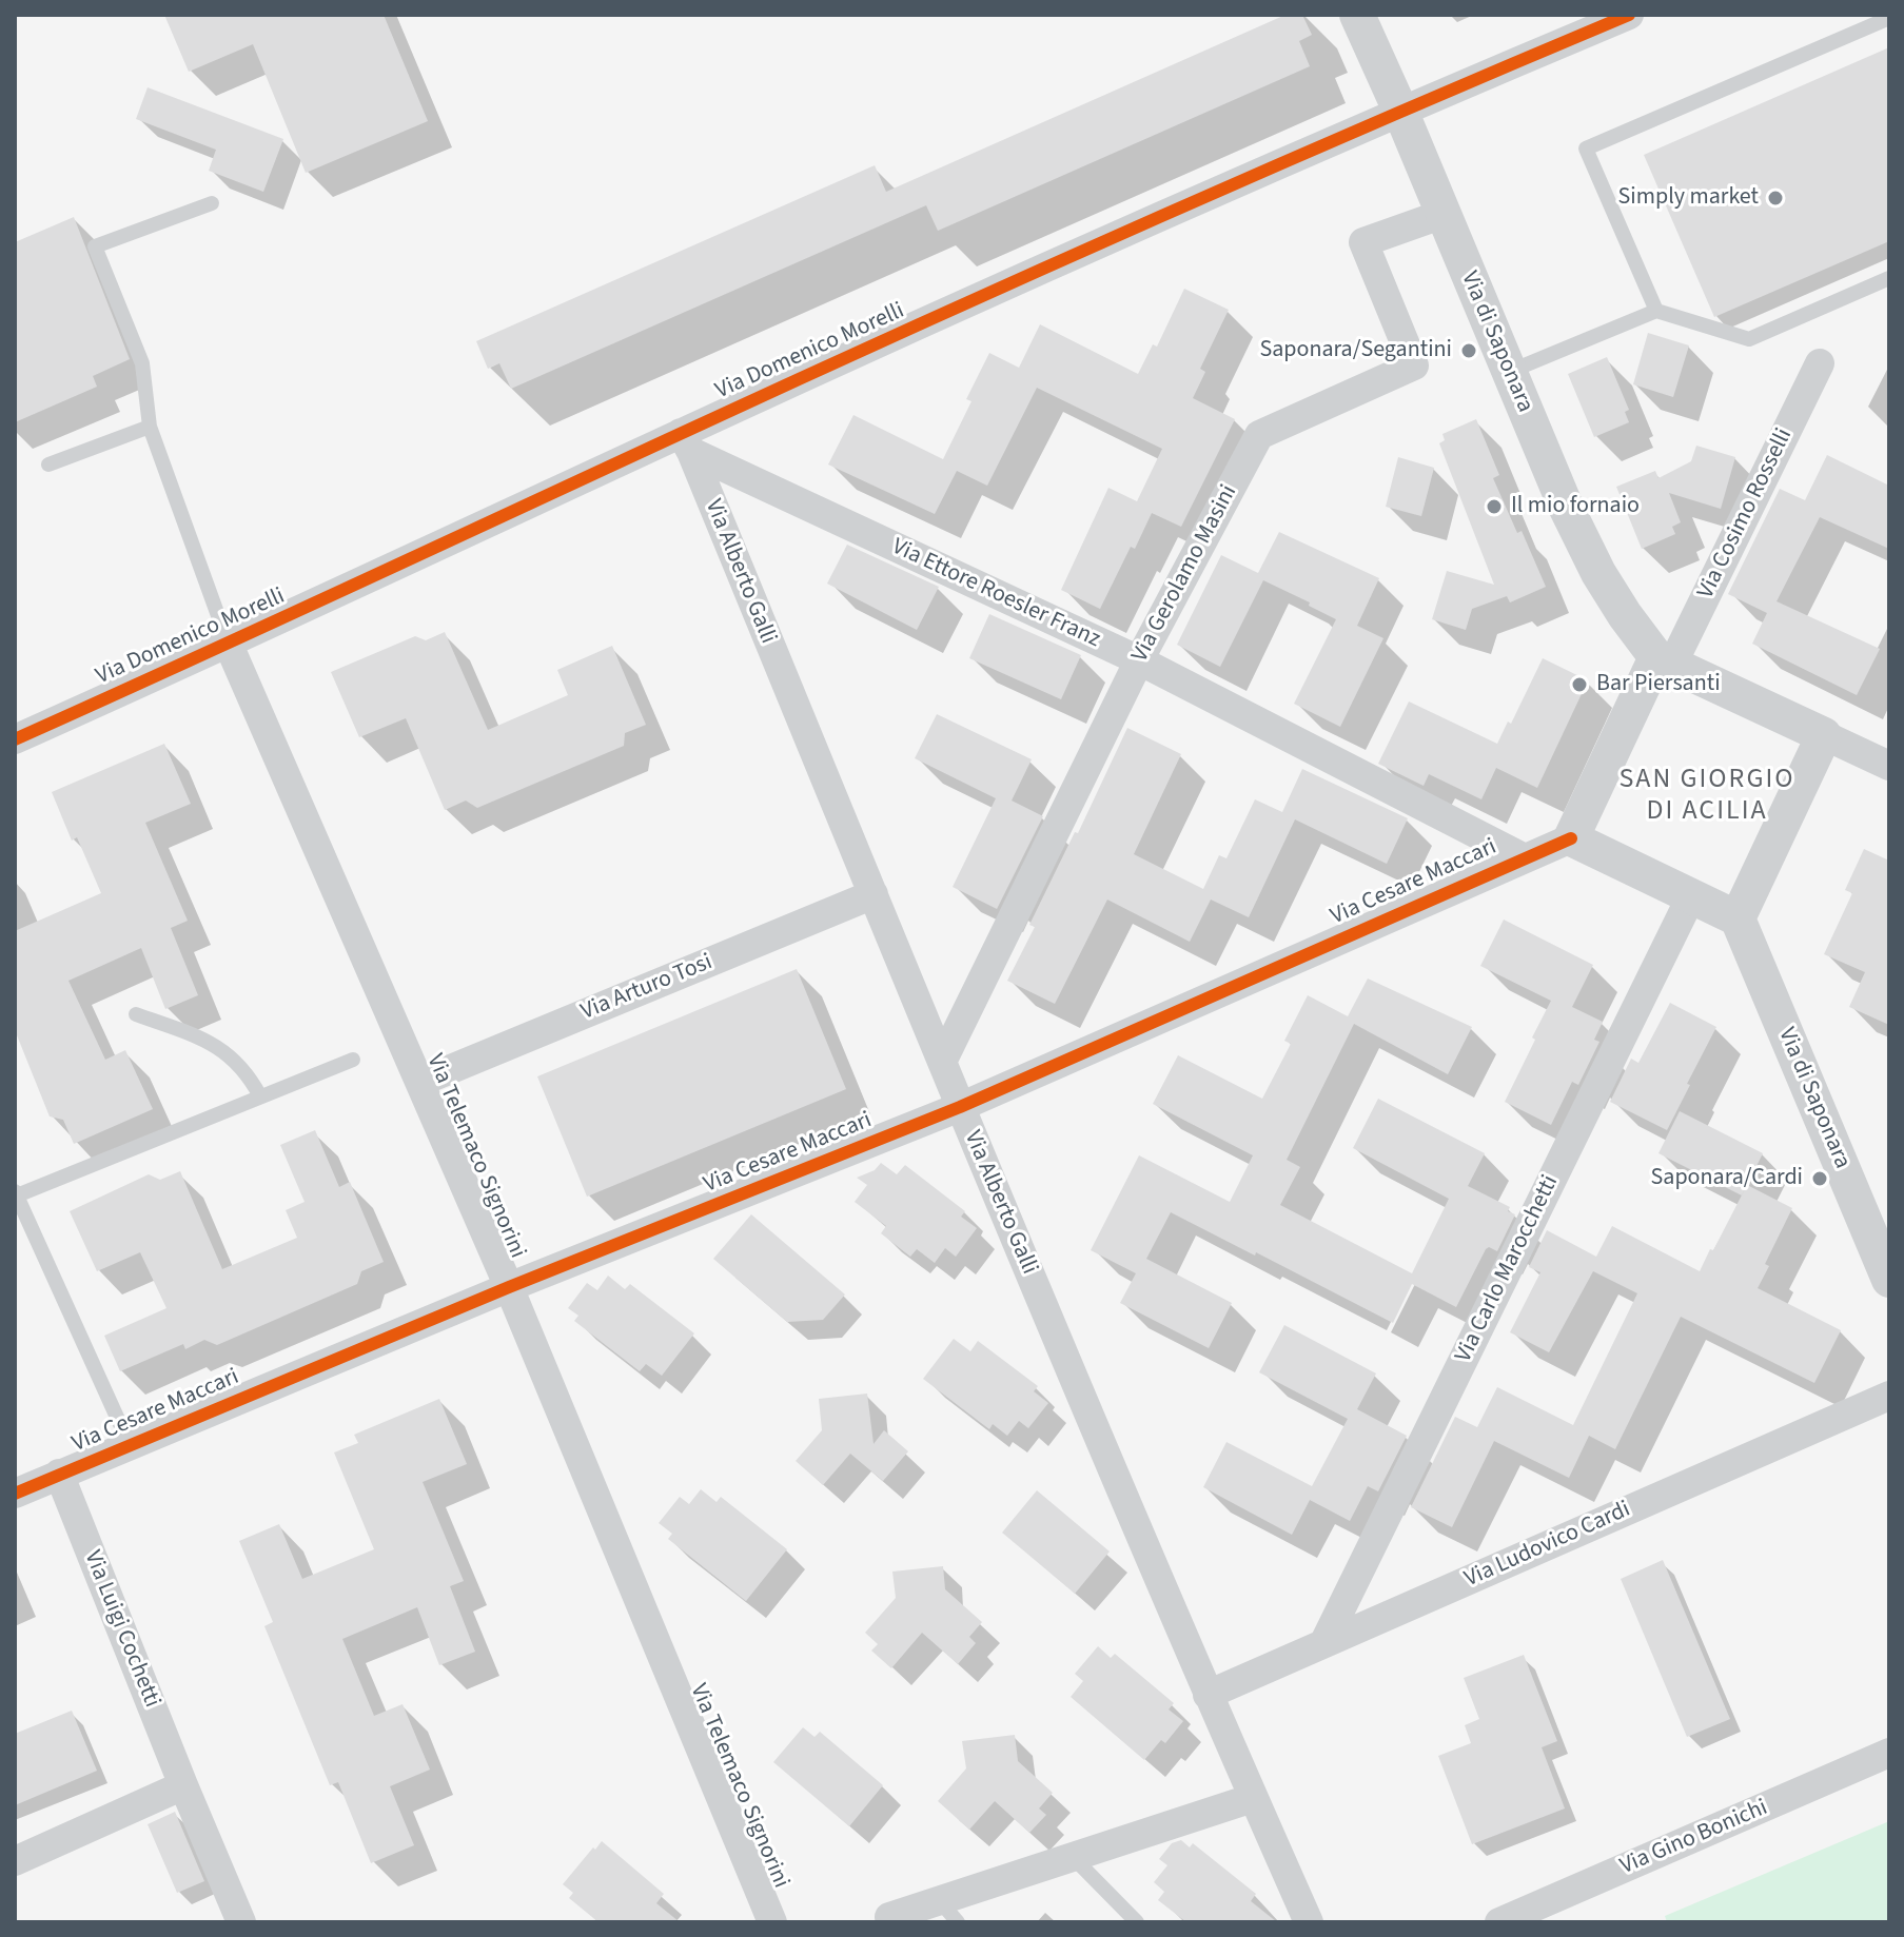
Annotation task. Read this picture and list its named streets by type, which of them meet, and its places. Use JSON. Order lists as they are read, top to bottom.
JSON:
{
  "streets": {
    "street": [
      "Via di Saponara",
      "Via Domenico Morelli",
      "Via Cosimo Rosselli",
      "Via Alberto Galli",
      "Via Gerolamo Masini",
      "Via Ettore Roesler Franz",
      "Via Cesare Maccari",
      "Via Arturo Tosi",
      "Via Telemaco Signorini",
      "Via Carlo Marocchetti",
      "Via Ludovico Cardi",
      "Via Luigi Cochetti",
      "Via Gino Bonichi"
    ]
  },
  "crossings": [
    ["Via di Saponara", "Via Domenico Morelli"],
    ["Via di Saponara", "Via Cosimo Rosselli"],
    ["Via di Saponara", "Via Gerolamo Masini"],
    ["Via Domenico Morelli", "Via Alberto Galli"],
    ["Via Domenico Morelli", "Via Ettore Roesler Franz"],
    ["Via Domenico Morelli", "Via Telemaco Signorini"],
    ["Via Alberto Galli", "Via Gerolamo Masini"],
    ["Via Alberto Galli", "Via Ettore Roesler Franz"],
    ["Via Alberto Galli", "Via Cesare Maccari"],
    ["Via Alberto Galli", "Via Arturo Tosi"],
    ["Via Alberto Galli", "Via Ludovico Cardi"],
    ["Via Gerolamo Masini", "Via Ettore Roesler Franz"],
    ["Via Ettore Roesler Franz", "Via Cesare Maccari"],
    ["Via Cesare Maccari", "Via Telemaco Signorini"],
    ["Via Cesare Maccari", "Via Luigi Cochetti"],
    ["Via Arturo Tosi", "Via Telemaco Signorini"],
    ["Via Carlo Marocchetti", "Via Ludovico Cardi"]
  ],
  "districts": ["SAN GIORGIO DI ACILIA"],
  "places": [
    "Simply market",
    "Saponara/Segantini",
    "Il mio fornaio",
    "Bar Piersanti",
    "Saponara/Cardi"
  ]
}
